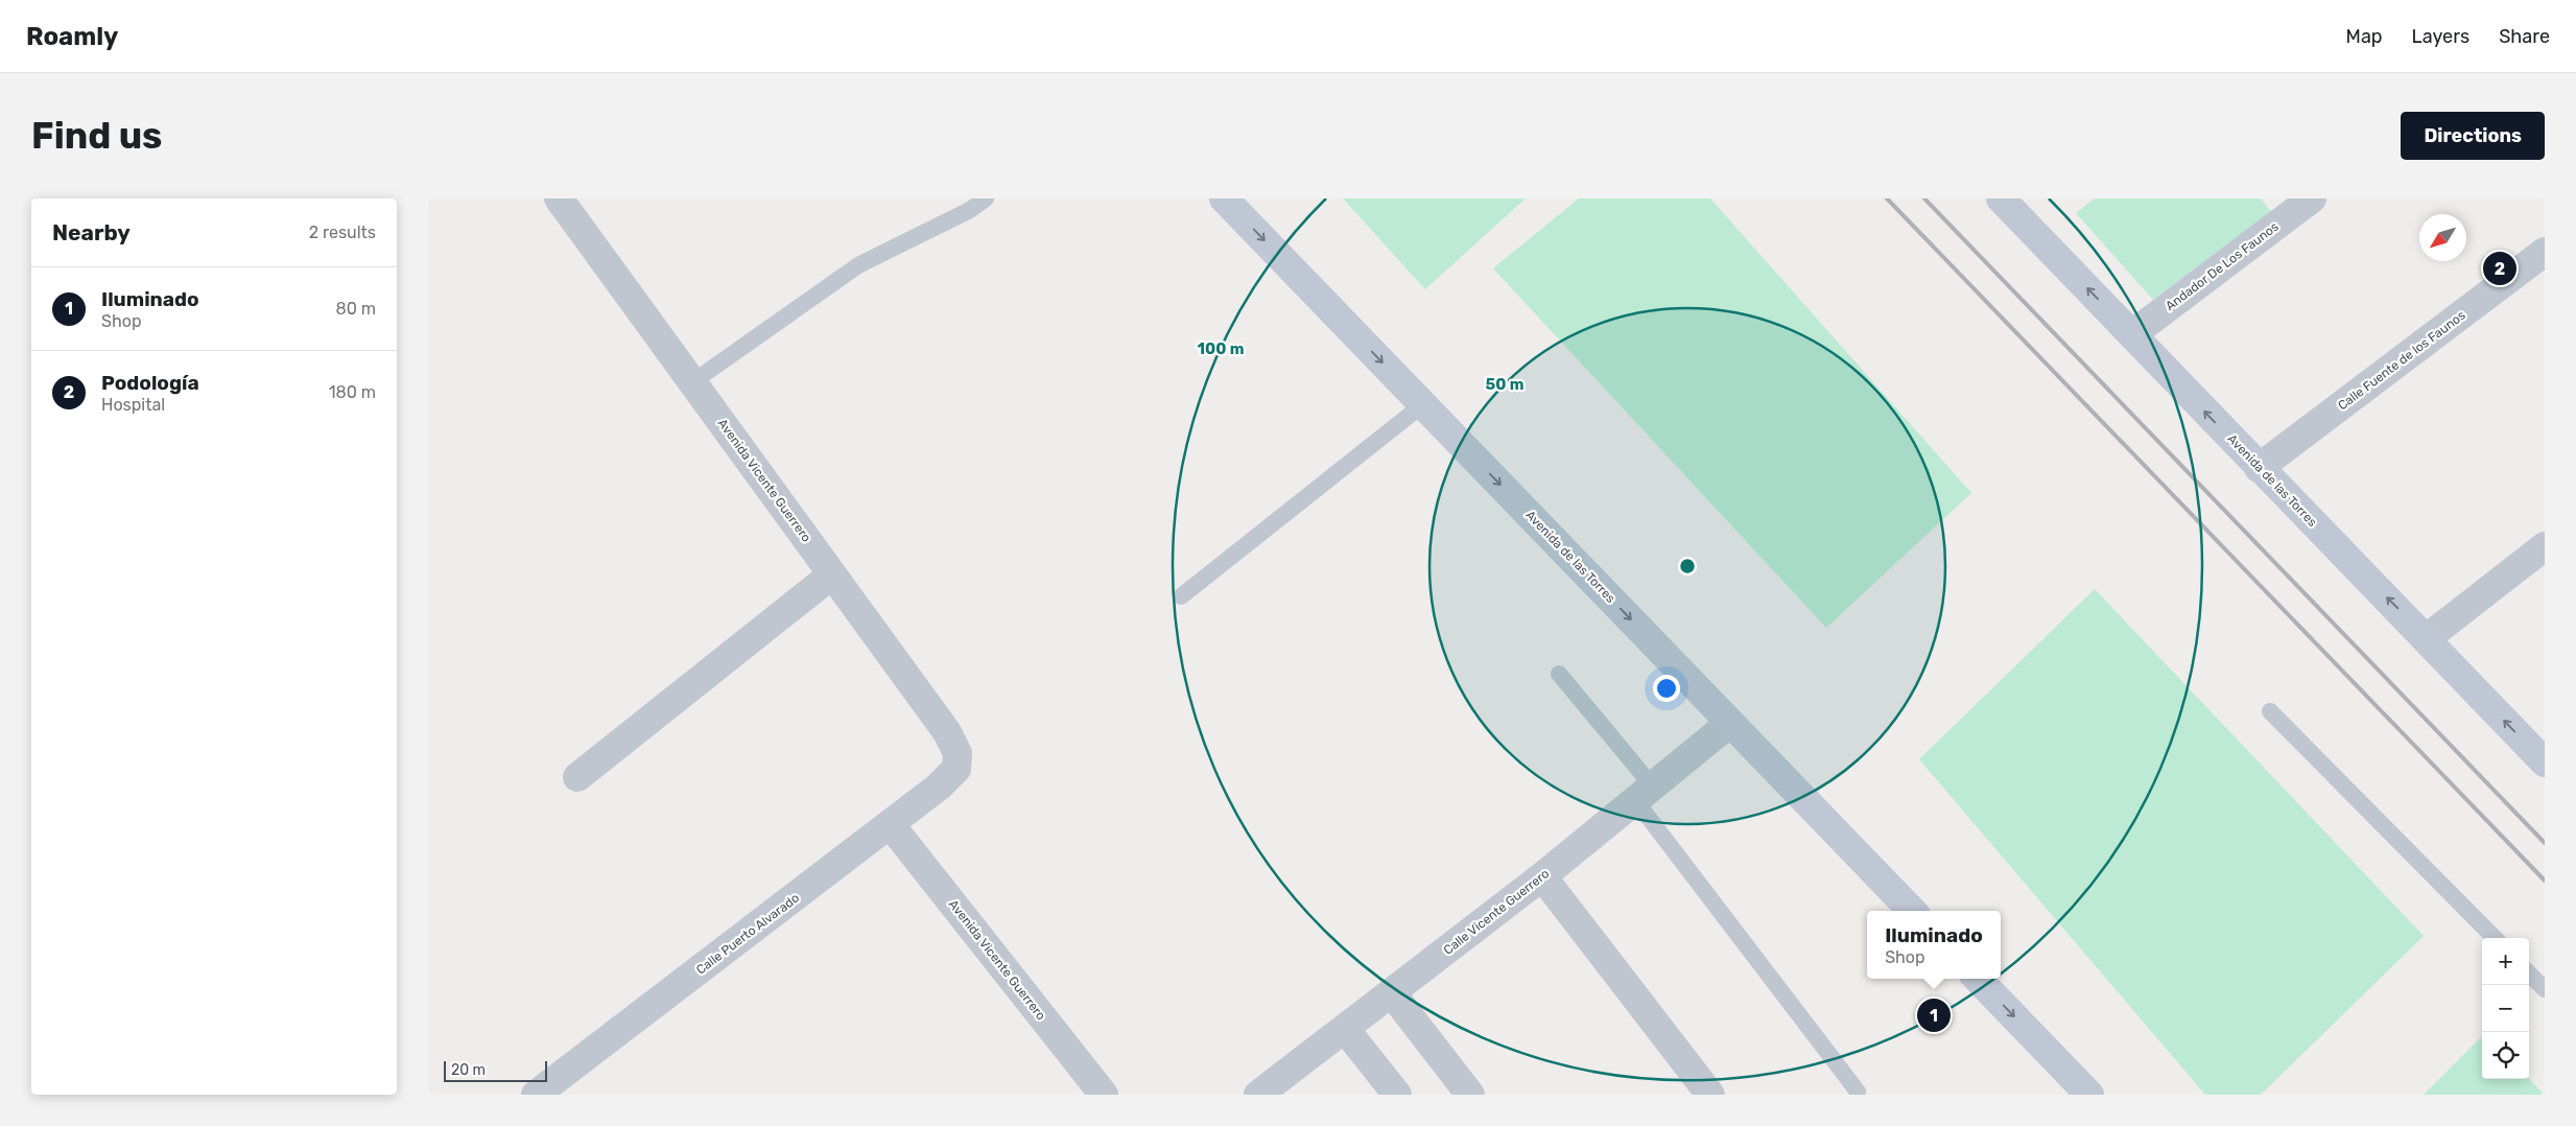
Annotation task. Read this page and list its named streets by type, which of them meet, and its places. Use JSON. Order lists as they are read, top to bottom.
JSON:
{
  "streets": {
    "main road": ["Avenida de las Torres"],
    "street": [
      "Andador De Los Faunos",
      "Calle Fuente de los Faunos",
      "Avenida Vicente Guerrero",
      "Calle Vicente Guerrero",
      "Calle Puerto Alvarado"
    ]
  },
  "crossings": [
    ["Andador De Los Faunos", "Avenida de las Torres"],
    ["Calle Fuente de los Faunos", "Avenida de las Torres"],
    ["Avenida Vicente Guerrero", "Calle Puerto Alvarado"],
    ["Avenida de las Torres", "Calle Vicente Guerrero"]
  ],
  "scale_bar": "20 m",
  "north": "bottom left",
  "page": {
    "header": "Roamly",
    "nav": ["Map", "Layers", "Share"],
    "buttons": "Directions",
    "title": "Find us",
    "heading": ["Nearby", "2 results"],
    "pins": ["2", "1"],
    "list": [
      {
        "mark": "1",
        "name": "Iluminado",
        "note": "Shop",
        "value": "80 m"
      },
      {
        "mark": "2",
        "name": "Podología",
        "note": "Hospital",
        "value": "180 m"
      }
    ],
    "popup": ["Iluminado", "Shop"],
    "map_buttons": ["+", "−"],
    "scale": "20 m"
  },
  "rings": ["100 m", "50 m"]
}
